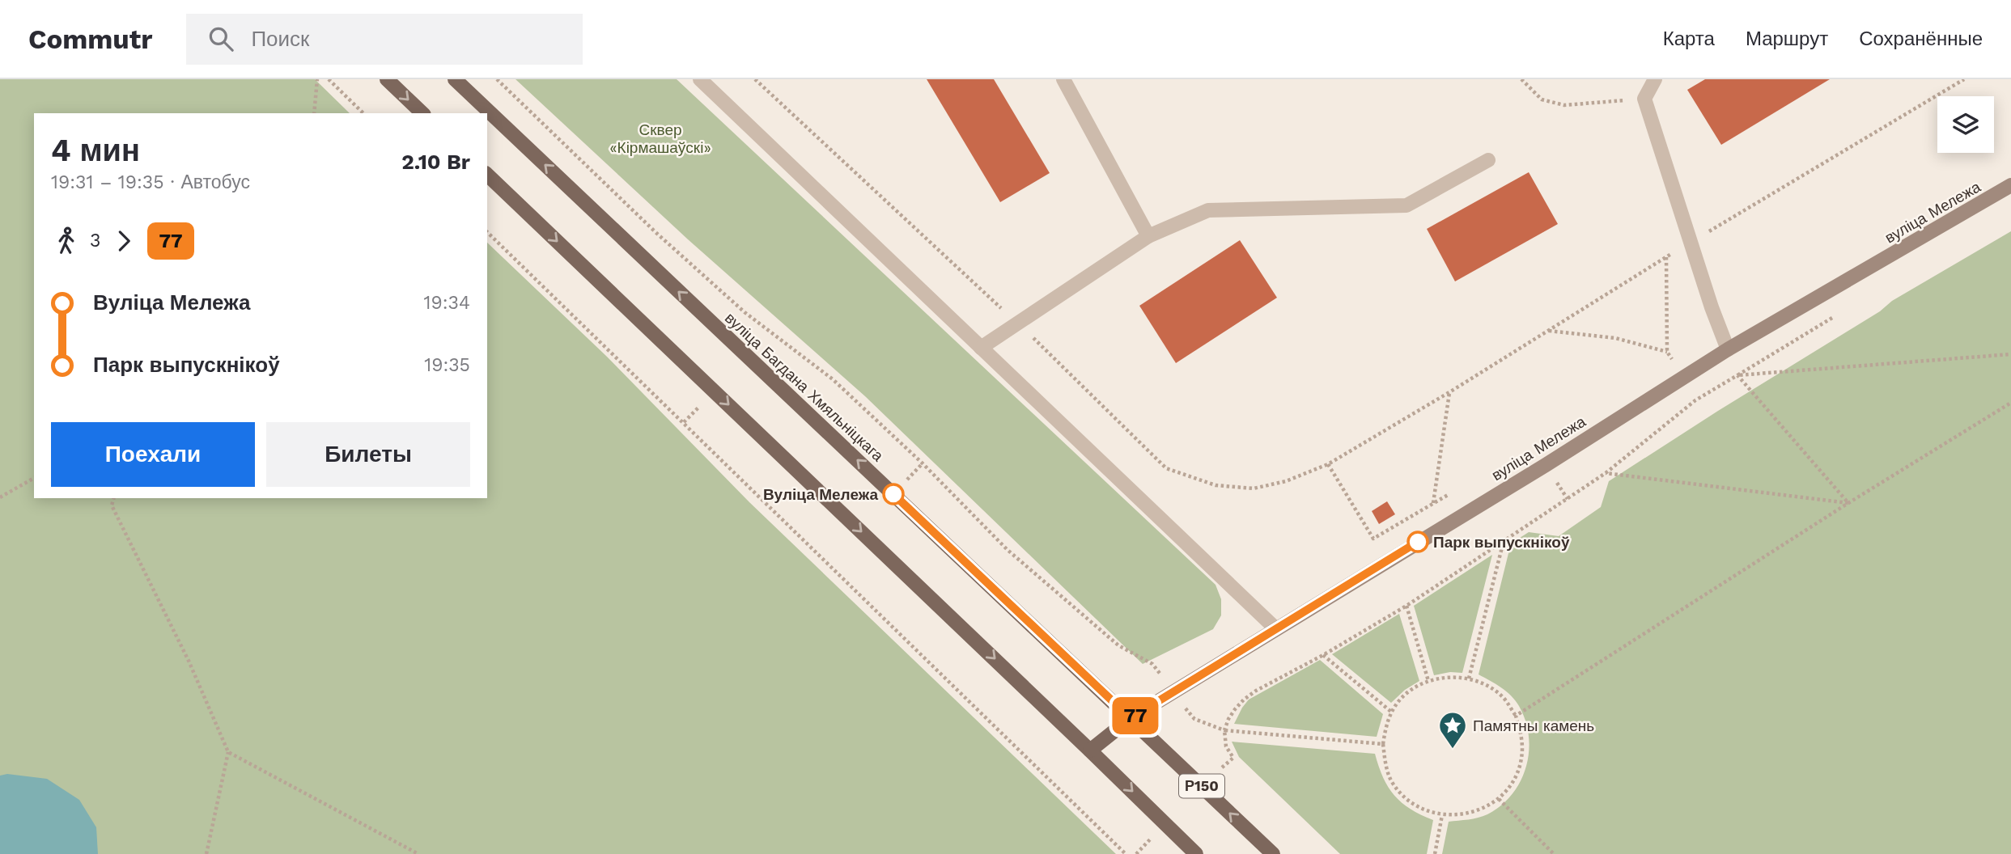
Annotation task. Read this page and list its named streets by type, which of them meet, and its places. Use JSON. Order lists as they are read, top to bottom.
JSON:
{
  "streets": {
    "main road": ["вуліца Мележа", "вуліца Багдана Хмяльніцкага", "Р150"]
  },
  "crossings": [
    ["вуліца Мележа", "вуліца Багдана Хмяльніцкага"],
    ["вуліца Мележа", "Р150"],
    ["вуліца Багдана Хмяльніцкага", "Р150"]
  ],
  "parks": ["Сквер «Кірмашаўскі»"],
  "places": {
    "other": ["Вуліца Мележа", "Парк выпускнікоў"],
    "place": ["Памятны камень"]
  },
  "lines": ["bus line 77"],
  "page": {
    "header": "Commutr",
    "search": "Поиск",
    "nav": ["Карта", "Маршрут", "Сохранённые"],
    "on_map": "77",
    "heading": ["4 мин", "19:31 – 19:35 · Автобус", "2.10 Br"],
    "legs": ["3", "77"],
    "list": [
      {
        "name": "Вуліца Мележа",
        "value": "19:34"
      },
      {
        "name": "Парк выпускнікоў",
        "value": "19:35"
      }
    ],
    "buttons": ["Поехали", "Билеты"]
  }
}
